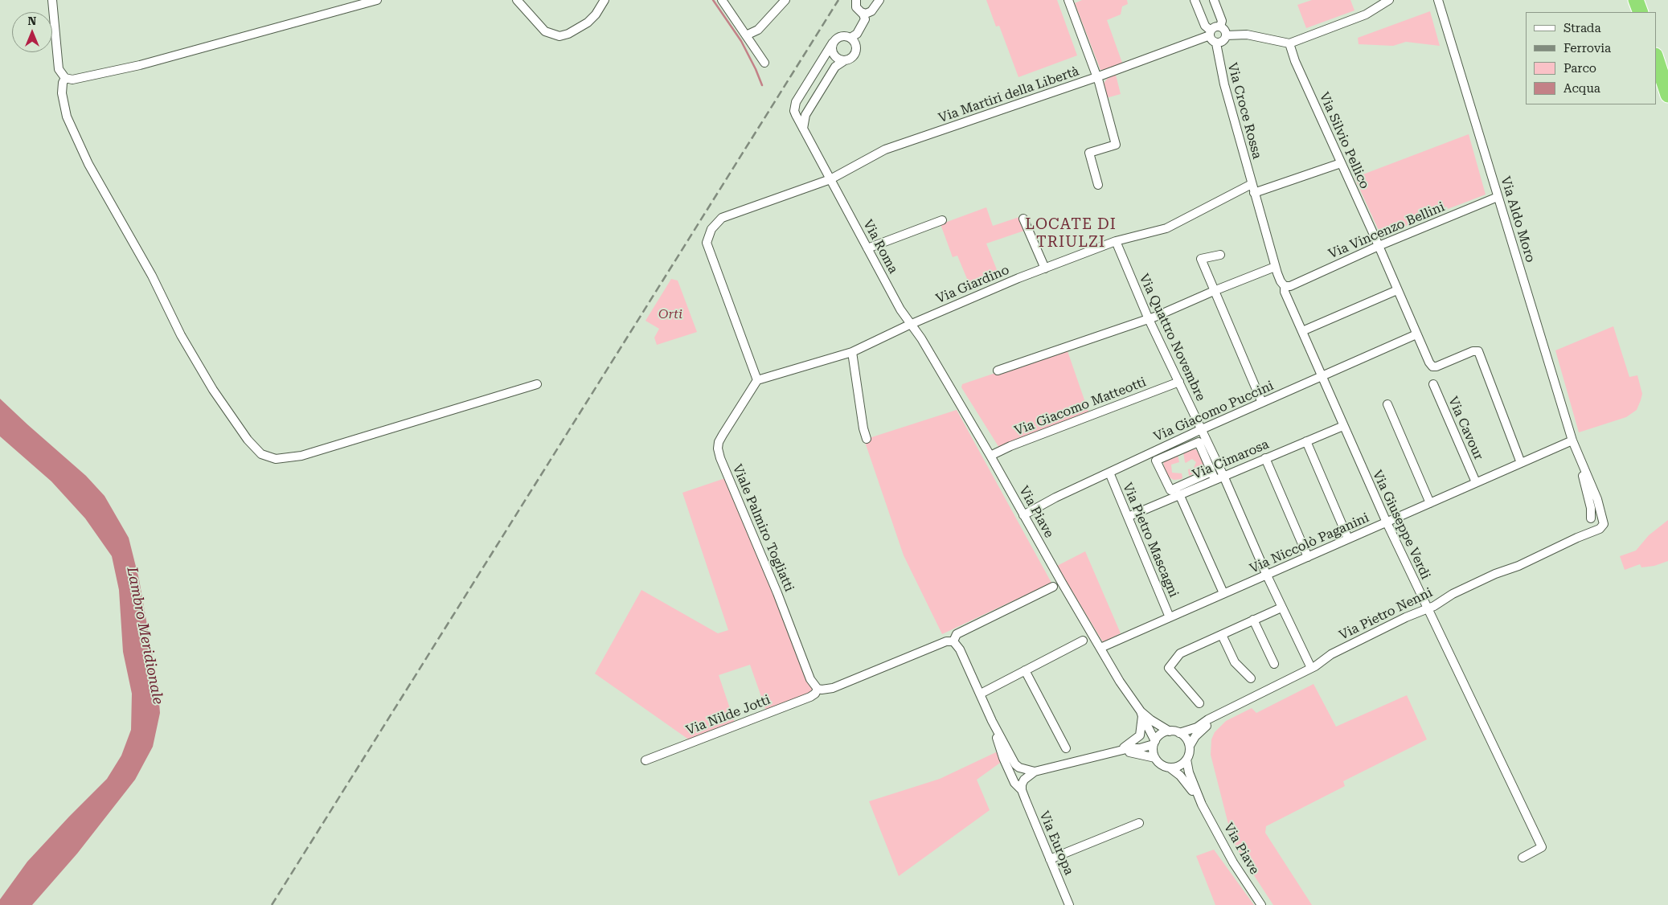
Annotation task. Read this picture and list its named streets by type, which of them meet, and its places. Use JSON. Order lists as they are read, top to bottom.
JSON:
{
  "streets": {
    "street": [
      "Via Martiri della Libertà",
      "Via Croce Rossa",
      "Via Silvio Pellico",
      "Via Aldo Moro",
      "Via Vincenzo Bellini",
      "Via Roma",
      "Via Giardino",
      "Via Quattro Novembre",
      "Via Giacomo Matteotti",
      "Via Giacomo Puccini",
      "Via Cavour",
      "Via Cimarosa",
      "Via Piave",
      "Via Giuseppe Verdi",
      "Viale Palmiro Togliatti",
      "Via Pietro Mascagni",
      "Via Niccolò Paganini",
      "Via Pietro Nenni",
      "Via Nilde Jotti",
      "Via Europa"
    ]
  },
  "crossings": [
    ["Via Martiri della Libertà", "Via Croce Rossa"],
    ["Via Martiri della Libertà", "Via Roma"],
    ["Via Martiri della Libertà", "Via Giardino"],
    ["Via Martiri della Libertà", "Viale Palmiro Togliatti"],
    ["Via Croce Rossa", "Via Giardino"],
    ["Via Croce Rossa", "Via Giuseppe Verdi"],
    ["Via Silvio Pellico", "Via Vincenzo Bellini"],
    ["Via Silvio Pellico", "Via Giacomo Puccini"],
    ["Via Aldo Moro", "Via Vincenzo Bellini"],
    ["Via Aldo Moro", "Via Niccolò Paganini"],
    ["Via Aldo Moro", "Via Pietro Nenni"],
    ["Via Vincenzo Bellini", "Via Giuseppe Verdi"],
    ["Via Roma", "Via Giardino"],
    ["Via Roma", "Via Piave"],
    ["Via Giardino", "Via Quattro Novembre"],
    ["Via Giardino", "Via Piave"],
    ["Via Giardino", "Via Giuseppe Verdi"],
    ["Via Giardino", "Viale Palmiro Togliatti"],
    ["Via Quattro Novembre", "Via Giacomo Matteotti"],
    ["Via Quattro Novembre", "Via Giacomo Puccini"],
    ["Via Quattro Novembre", "Via Cimarosa"],
    ["Via Quattro Novembre", "Via Niccolò Paganini"],
    ["Via Quattro Novembre", "Via Pietro Nenni"],
    ["Via Giacomo Matteotti", "Via Piave"],
    ["Via Giacomo Puccini", "Via Piave"],
    ["Via Giacomo Puccini", "Via Giuseppe Verdi"],
    ["Via Giacomo Puccini", "Via Pietro Mascagni"],
    ["Via Cavour", "Via Niccolò Paganini"],
    ["Via Cimarosa", "Via Giuseppe Verdi"],
    ["Via Cimarosa", "Via Pietro Mascagni"],
    ["Via Piave", "Via Niccolò Paganini"],
    ["Via Piave", "Via Pietro Nenni"],
    ["Via Giuseppe Verdi", "Via Niccolò Paganini"],
    ["Via Giuseppe Verdi", "Via Pietro Nenni"],
    ["Viale Palmiro Togliatti", "Via Nilde Jotti"],
    ["Via Pietro Mascagni", "Via Niccolò Paganini"]
  ],
  "districts": ["LOCATE DI TRIULZI"],
  "water": ["Lambro Meridionale"],
  "parks": ["Orti"],
  "legend": [
    "Strada",
    "Ferrovia",
    "Parco",
    "Acqua"
  ],
  "north": "top"
}
